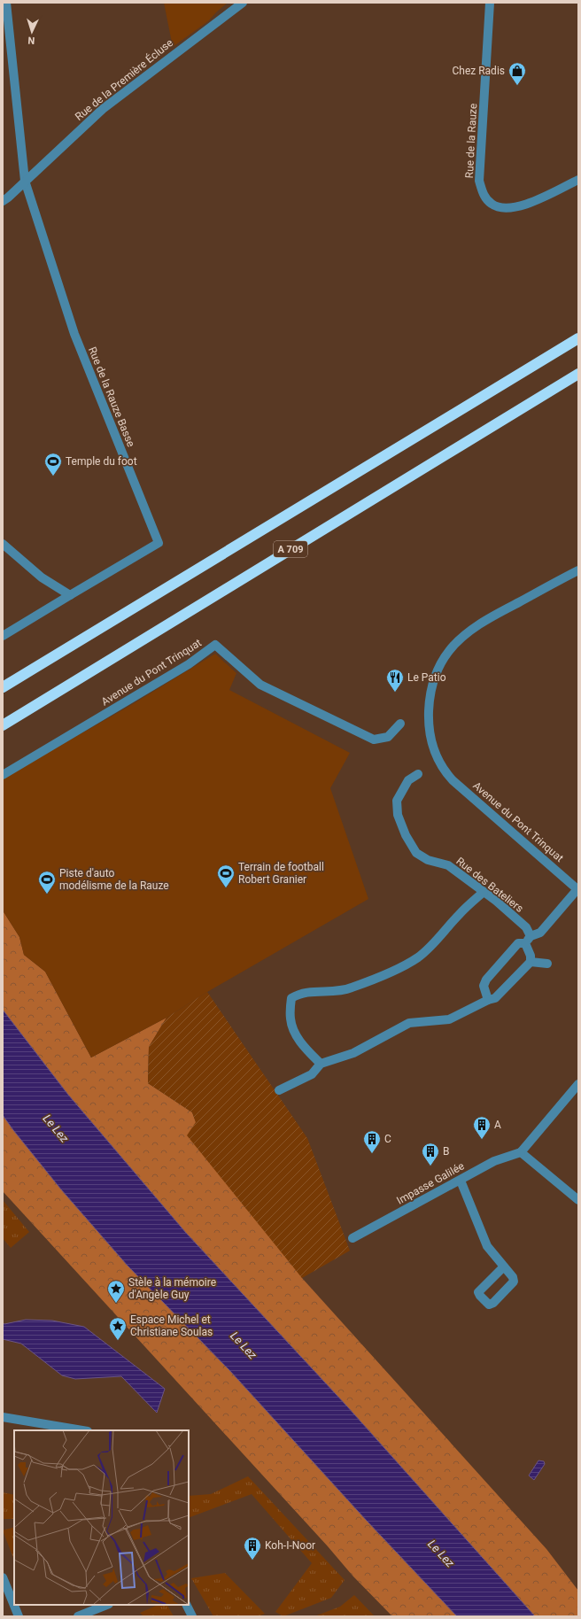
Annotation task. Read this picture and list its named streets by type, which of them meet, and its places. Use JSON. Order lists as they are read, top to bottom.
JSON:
{
  "streets": {
    "highway": ["A 709"],
    "street": [
      "Rue de la Première Écluse",
      "Rue de la Rauze",
      "Rue de la Rauze Basse",
      "Avenue du Pont Trinquat",
      "Rue des Bateliers",
      "Impasse Galilée"
    ]
  },
  "crossings": [
    ["Rue de la Première Écluse", "Rue de la Rauze Basse"]
  ],
  "water": ["Le Lez"],
  "places": {
    "shop": ["Chez Radis"],
    "sports": ["Temple du foot", "Terrain de football Robert Granier", "Piste d'auto modélisme de la Rauze"],
    "restaurant": ["Le Patio"],
    "building": [
      "A",
      "C",
      "B",
      "Koh-I-Noor"
    ],
    "place": ["Stèle à la mémoire d'Angèle Guy", "Espace Michel et Christiane Soulas"]
  },
  "north": "bottom"
}
